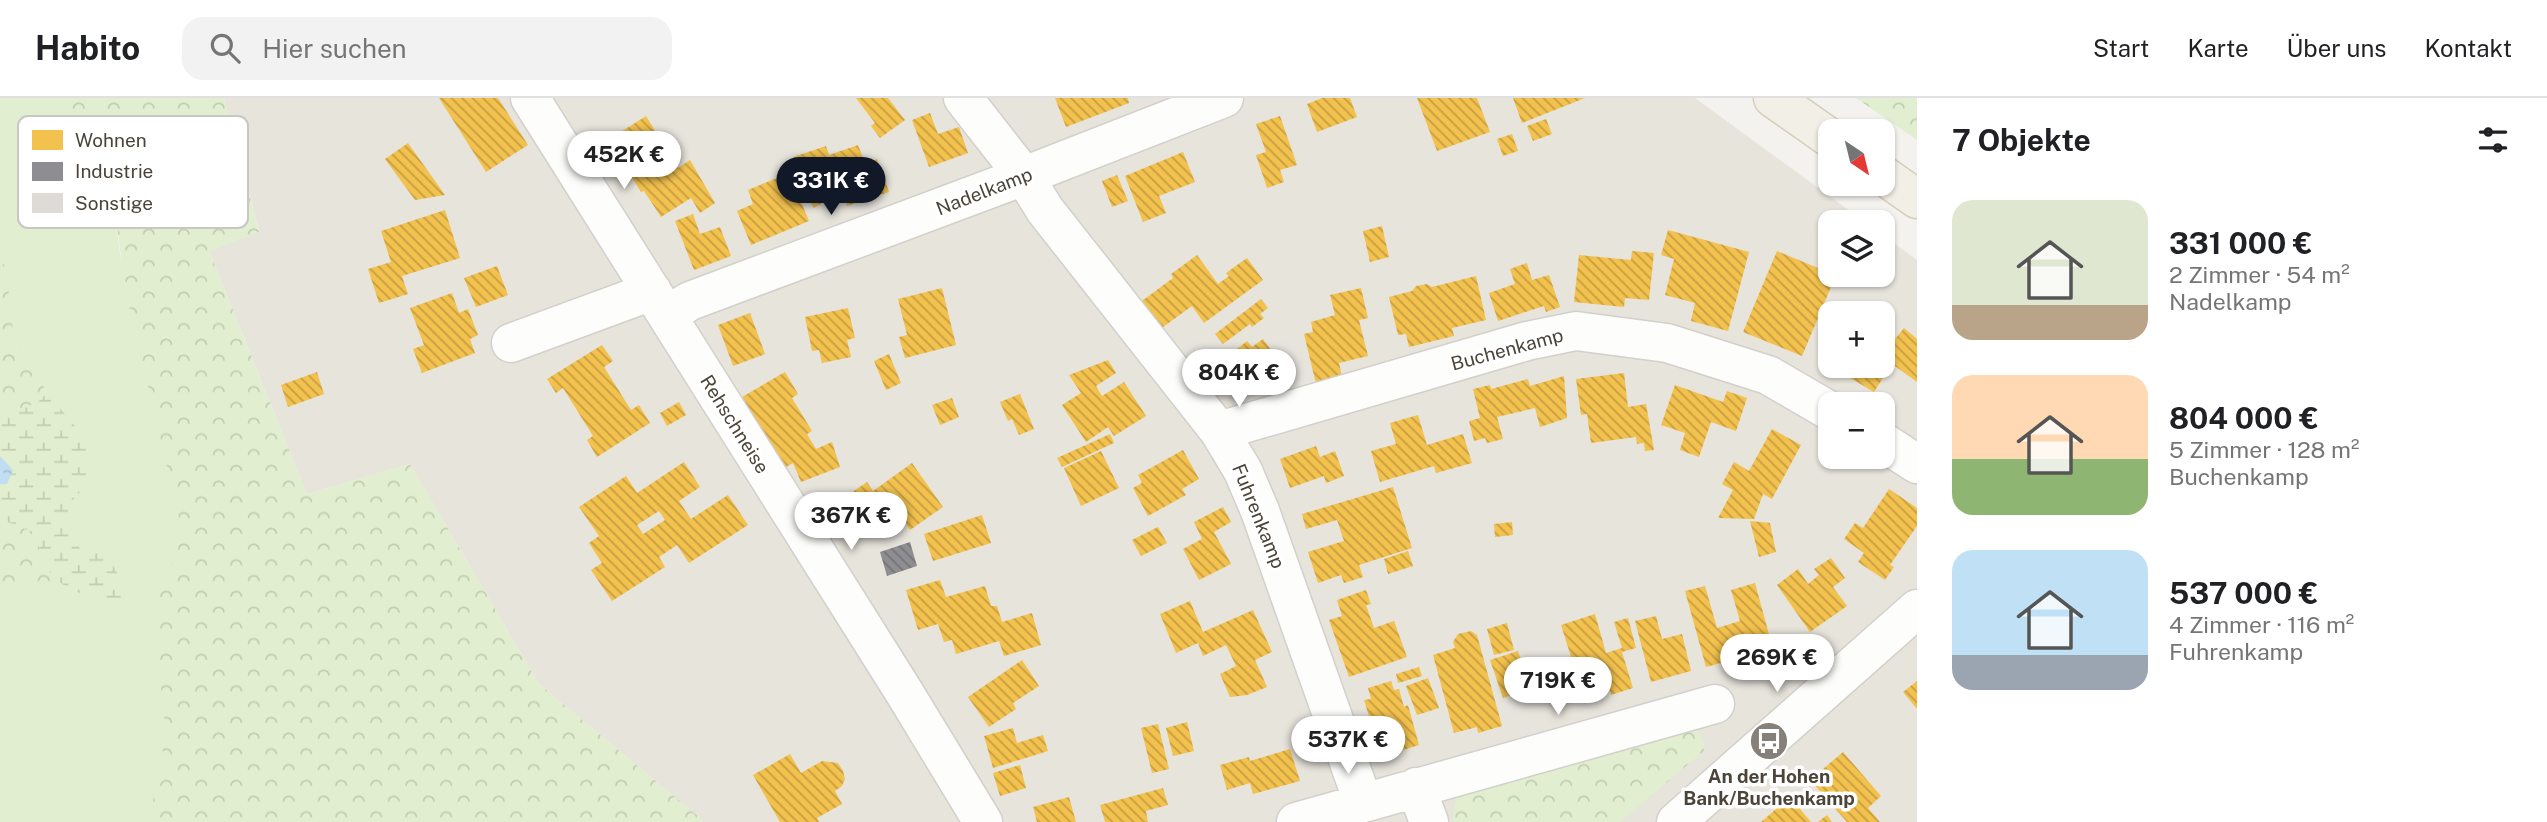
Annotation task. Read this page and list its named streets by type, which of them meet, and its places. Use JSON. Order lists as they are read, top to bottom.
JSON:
{
  "streets": {
    "street": [
      "Nadelkamp",
      "Buchenkamp",
      "Rehschneise",
      "Fuhrenkamp"
    ]
  },
  "crossings": [
    ["Nadelkamp", "Rehschneise"],
    ["Nadelkamp", "Fuhrenkamp"],
    ["Buchenkamp", "Fuhrenkamp"]
  ],
  "places": {
    "bus stop": ["An der Hohen Bank/Buchenkamp"]
  },
  "legend": ["Wohnen", "Industrie", "Sonstige"],
  "north": "bottom right",
  "page": {
    "header": "Habito",
    "search": "Hier suchen",
    "nav": [
      "Start",
      "Karte",
      "Über uns",
      "Kontakt"
    ],
    "heading": "7 Objekte",
    "map_buttons": ["+", "−"],
    "price": [
      "452K €",
      "331K €",
      "804K €",
      "367K €",
      "269K €",
      "719K €",
      "537K €"
    ],
    "list": [
      {
        "name": "331 000 €",
        "note": "2 Zimmer · 54 m² · Nadelkamp"
      },
      {
        "name": "804 000 €",
        "note": "5 Zimmer · 128 m² · Buchenkamp"
      },
      {
        "name": "537 000 €",
        "note": "4 Zimmer · 116 m² · Fuhrenkamp"
      }
    ]
  }
}
